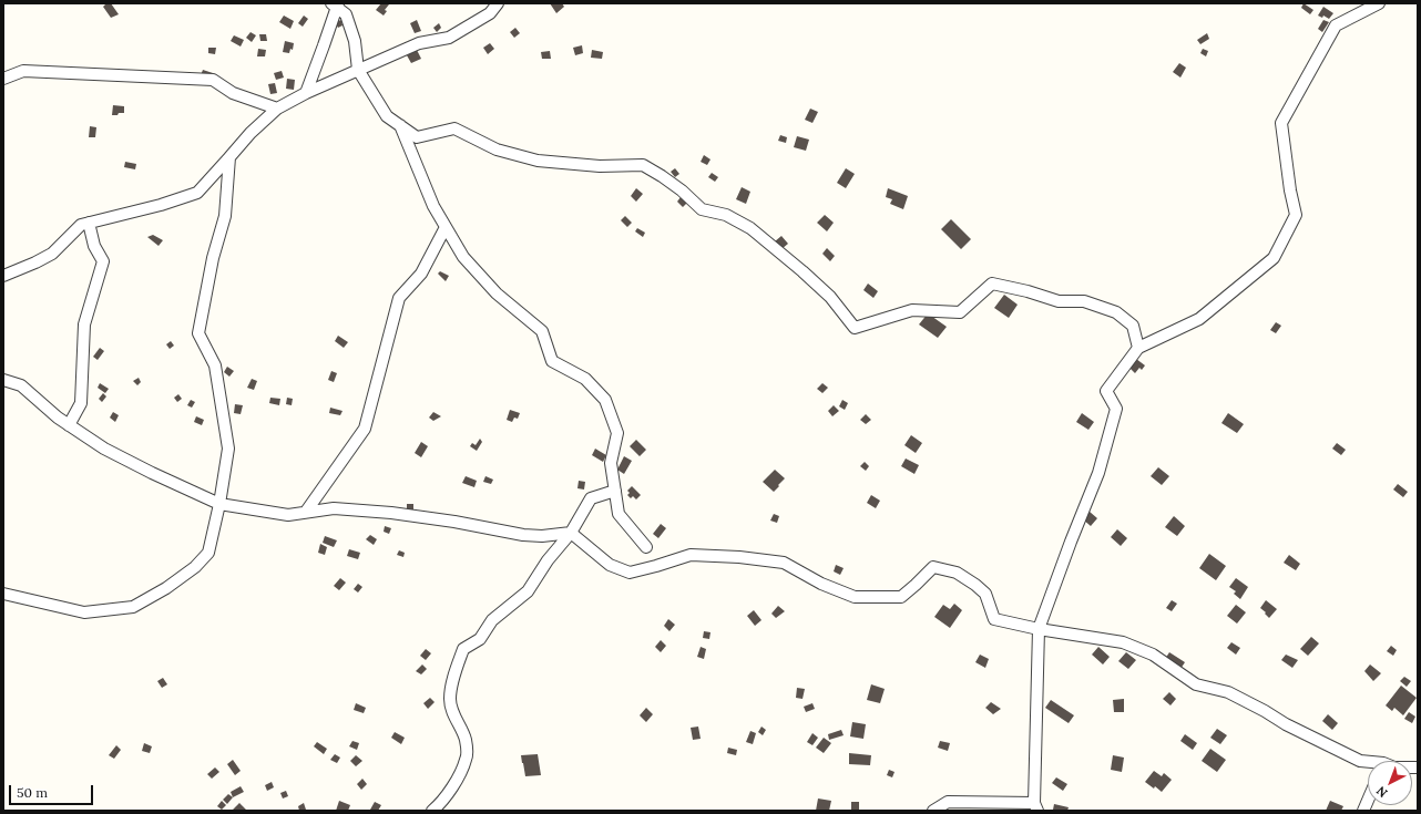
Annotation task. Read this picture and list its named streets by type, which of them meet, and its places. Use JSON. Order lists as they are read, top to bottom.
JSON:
{
  "scale_bar": "50 m",
  "north": "bottom left"
}
